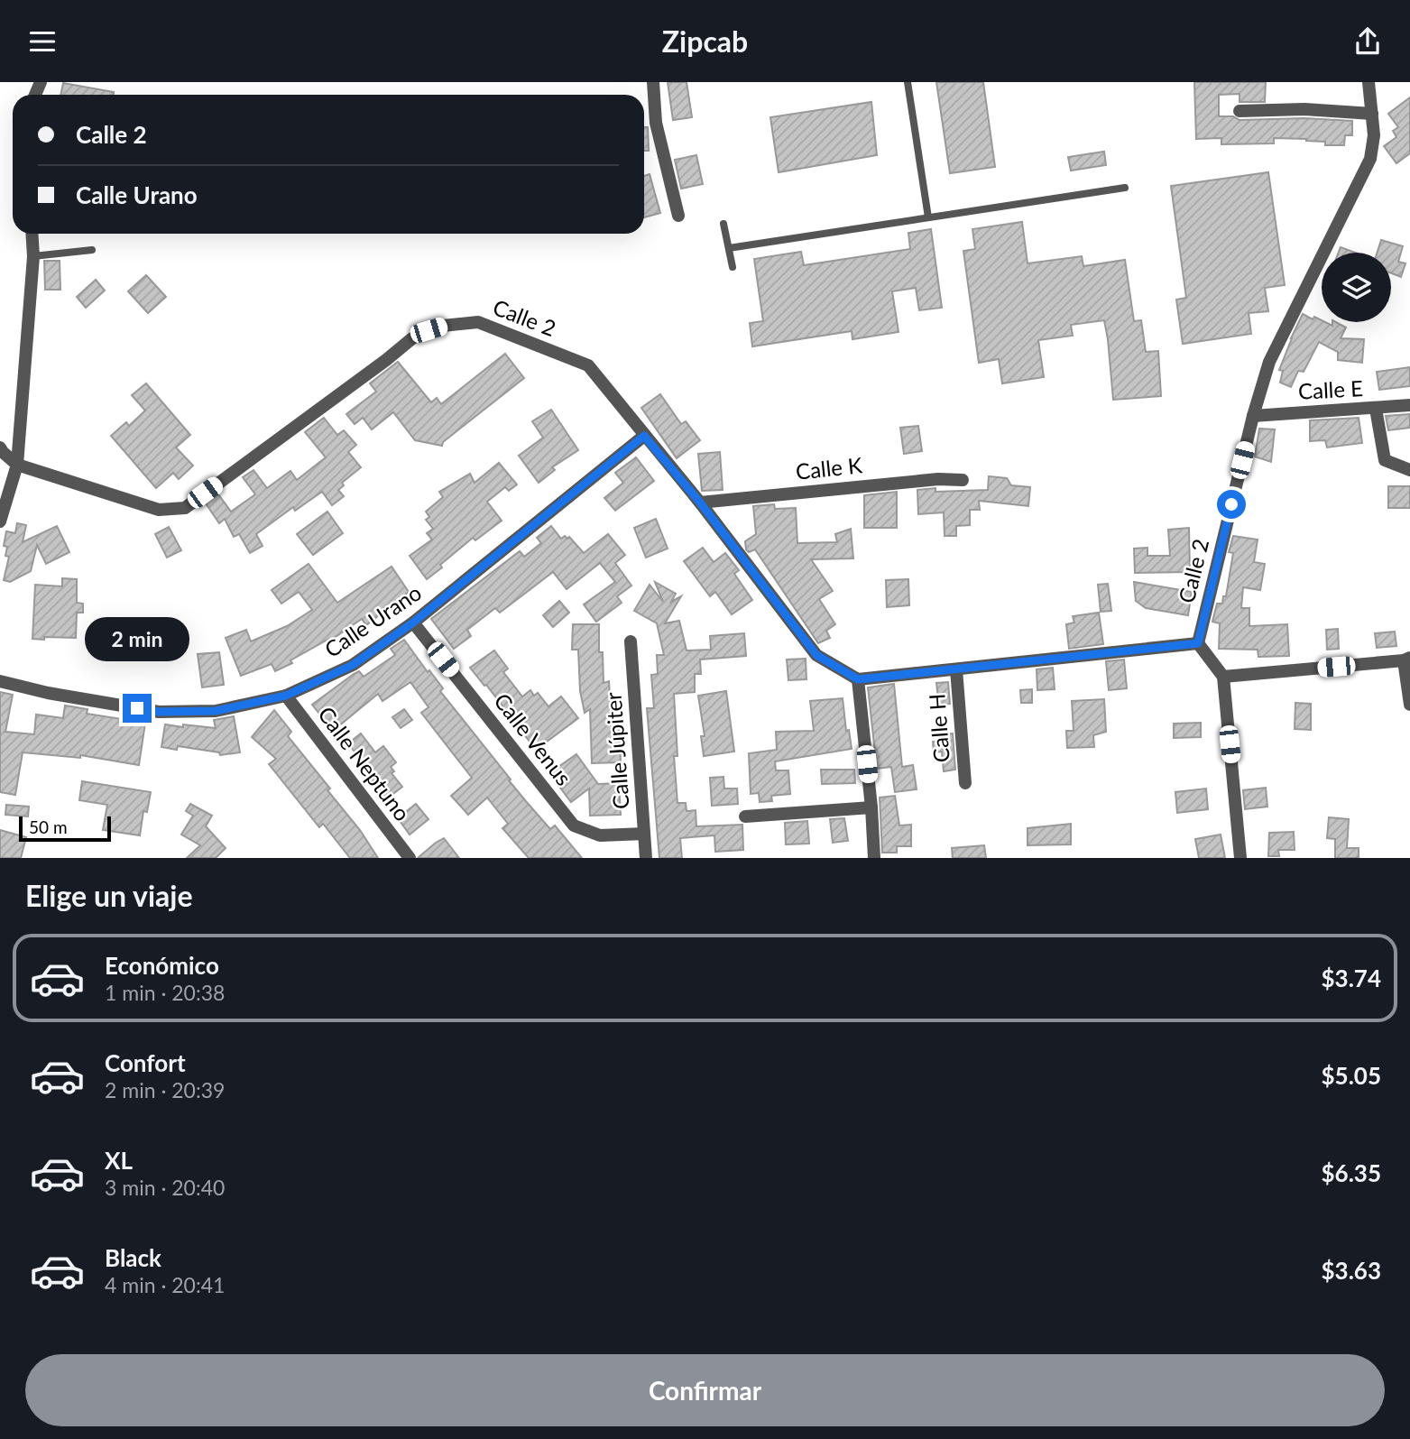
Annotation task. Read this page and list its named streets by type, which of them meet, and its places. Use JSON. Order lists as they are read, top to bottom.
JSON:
{
  "streets": {
    "street": [
      "Calle 2",
      "Calle E",
      "Calle K",
      "Calle Urano",
      "Calle H",
      "Calle Venus",
      "Calle Júpiter",
      "Calle Neptuno"
    ]
  },
  "crossings": [
    ["Calle 2", "Calle E"],
    ["Calle 2", "Calle K"],
    ["Calle 2", "Calle Urano"],
    ["Calle Urano", "Calle Venus"],
    ["Calle Urano", "Calle Neptuno"],
    ["Calle Venus", "Calle Júpiter"]
  ],
  "scale_bar": "50 m",
  "page": {
    "header": "Zipcab",
    "banner": ["Calle 2", "Calle Urano"],
    "bubble": "2 min",
    "scale": "50 m",
    "heading": "Elige un viaje",
    "list": [
      {
        "name": "Económico",
        "note": "1 min · 20:38",
        "value": "$3.74"
      },
      {
        "name": "Confort",
        "note": "2 min · 20:39",
        "value": "$5.05"
      },
      {
        "name": "XL",
        "note": "3 min · 20:40",
        "value": "$6.35"
      },
      {
        "name": "Black",
        "note": "4 min · 20:41",
        "value": "$3.63"
      }
    ],
    "buttons": "Confirmar"
  }
}
